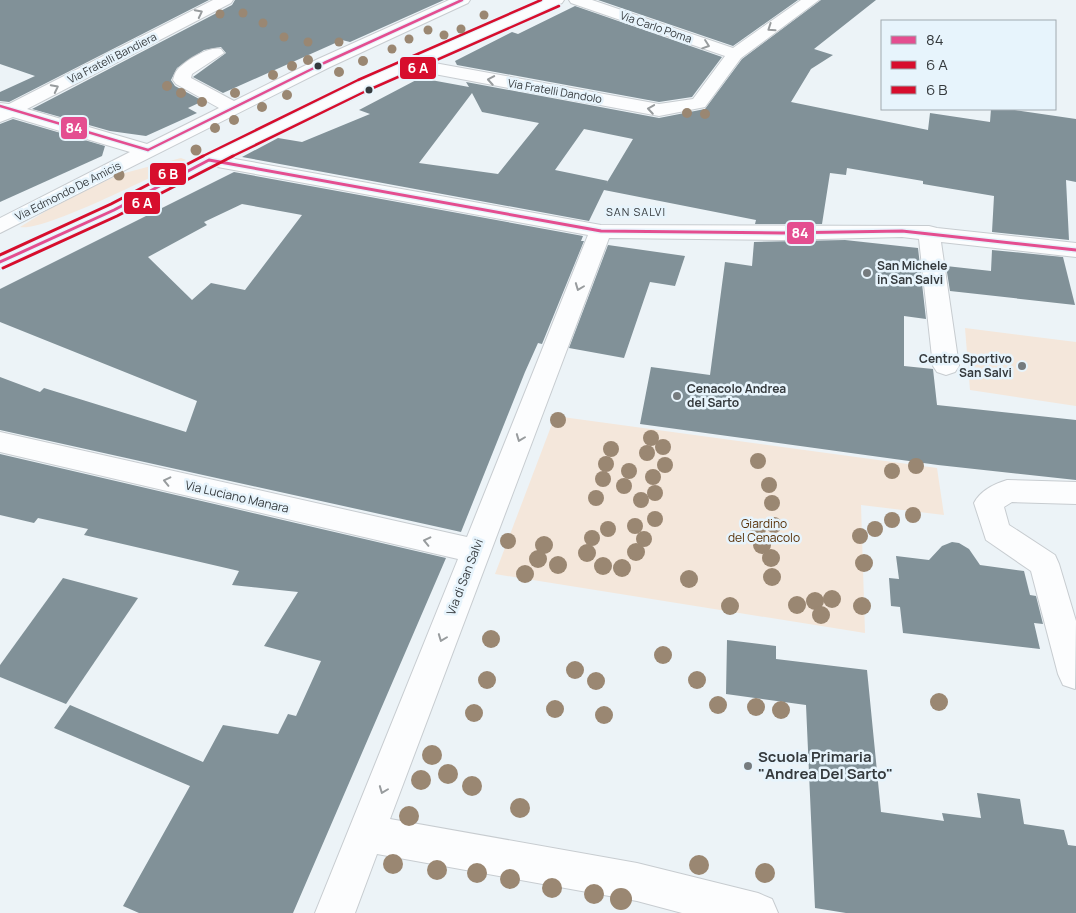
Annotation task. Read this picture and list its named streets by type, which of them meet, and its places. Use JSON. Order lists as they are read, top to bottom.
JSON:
{
  "streets": {
    "street": [
      "Via Carlo Poma",
      "Via Fratelli Bandiera",
      "Via Fratelli Dandolo",
      "Via Edmondo De Amicis",
      "Via Luciano Manara",
      "Via di San Salvi"
    ]
  },
  "crossings": [
    ["Via Carlo Poma", "Via Fratelli Dandolo"],
    ["Via Luciano Manara", "Via di San Salvi"]
  ],
  "one_way": ["Via Luciano Manara", "Via di San Salvi"],
  "districts": ["SAN SALVI"],
  "parks": ["Giardino del Cenacolo"],
  "places": [
    "San Michele in San Salvi",
    "Centro Sportivo San Salvi",
    "Cenacolo Andrea del Sarto",
    "Scuola Primaria \"Andrea Del Sarto\""
  ],
  "lines": ["transit line 84"],
  "legend": ["84", "6 A", "6 B"]
}
